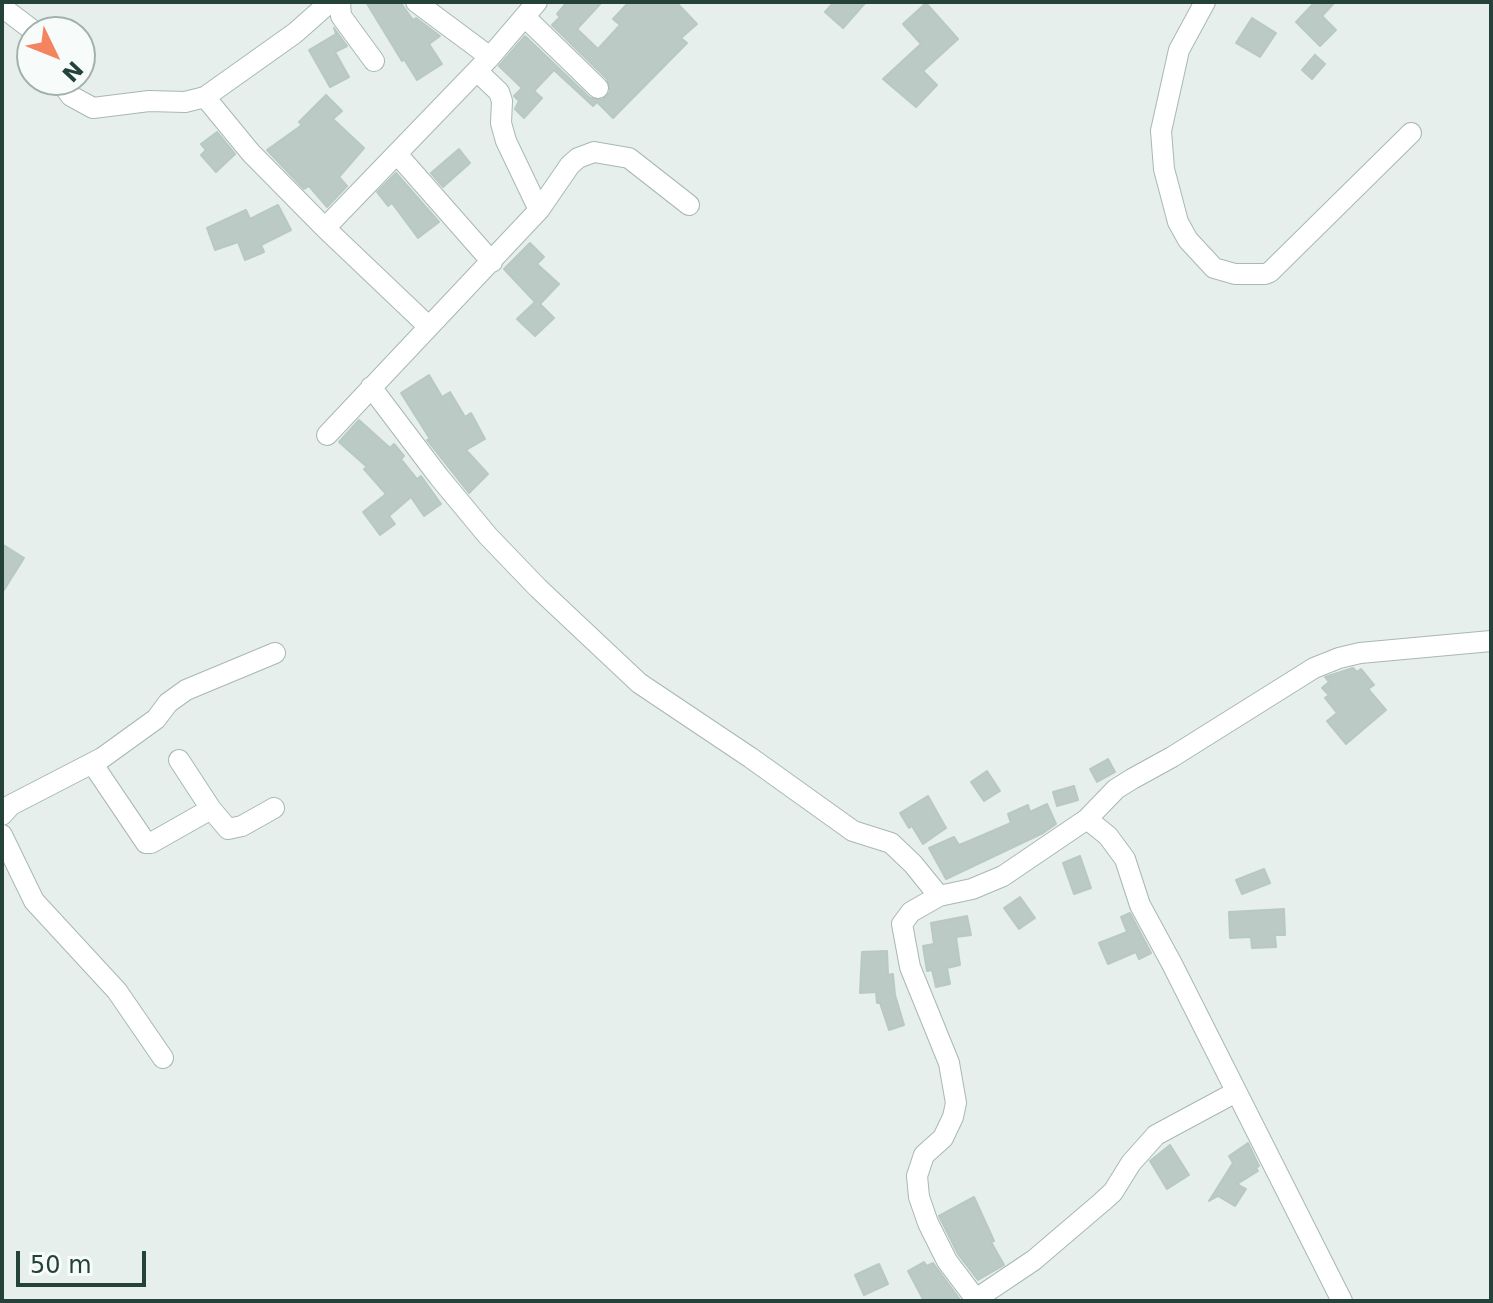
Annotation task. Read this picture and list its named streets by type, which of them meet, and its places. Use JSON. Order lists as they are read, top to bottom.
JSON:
{
  "scale_bar": "50 m",
  "north": "bottom right"
}
